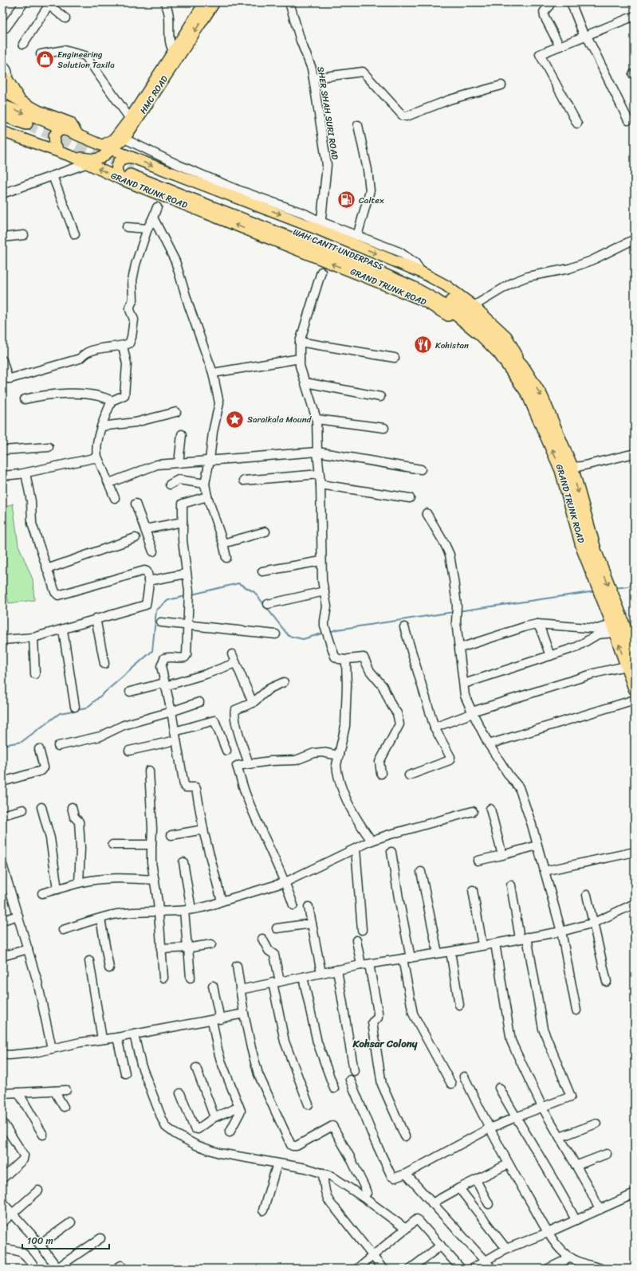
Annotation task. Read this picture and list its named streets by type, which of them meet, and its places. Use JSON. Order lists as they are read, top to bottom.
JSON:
{
  "streets": {
    "highway": ["GRAND TRUNK ROAD", "WAH CANTT UNDERPASS"],
    "main road": ["HMC ROAD"],
    "street": ["SHER SHAH SURI ROAD"]
  },
  "crossings": [
    ["HMC ROAD", "GRAND TRUNK ROAD"],
    ["SHER SHAH SURI ROAD", "GRAND TRUNK ROAD"],
    ["GRAND TRUNK ROAD", "WAH CANTT UNDERPASS"]
  ],
  "districts": ["Kohsar Colony"],
  "places": {
    "shop": ["Engineering Solution Taxila"],
    "fuel station": ["Caltex"],
    "restaurant": ["Kohistan"],
    "place": ["Saraikala Mound"]
  },
  "scale_bar": "100 m"
}
